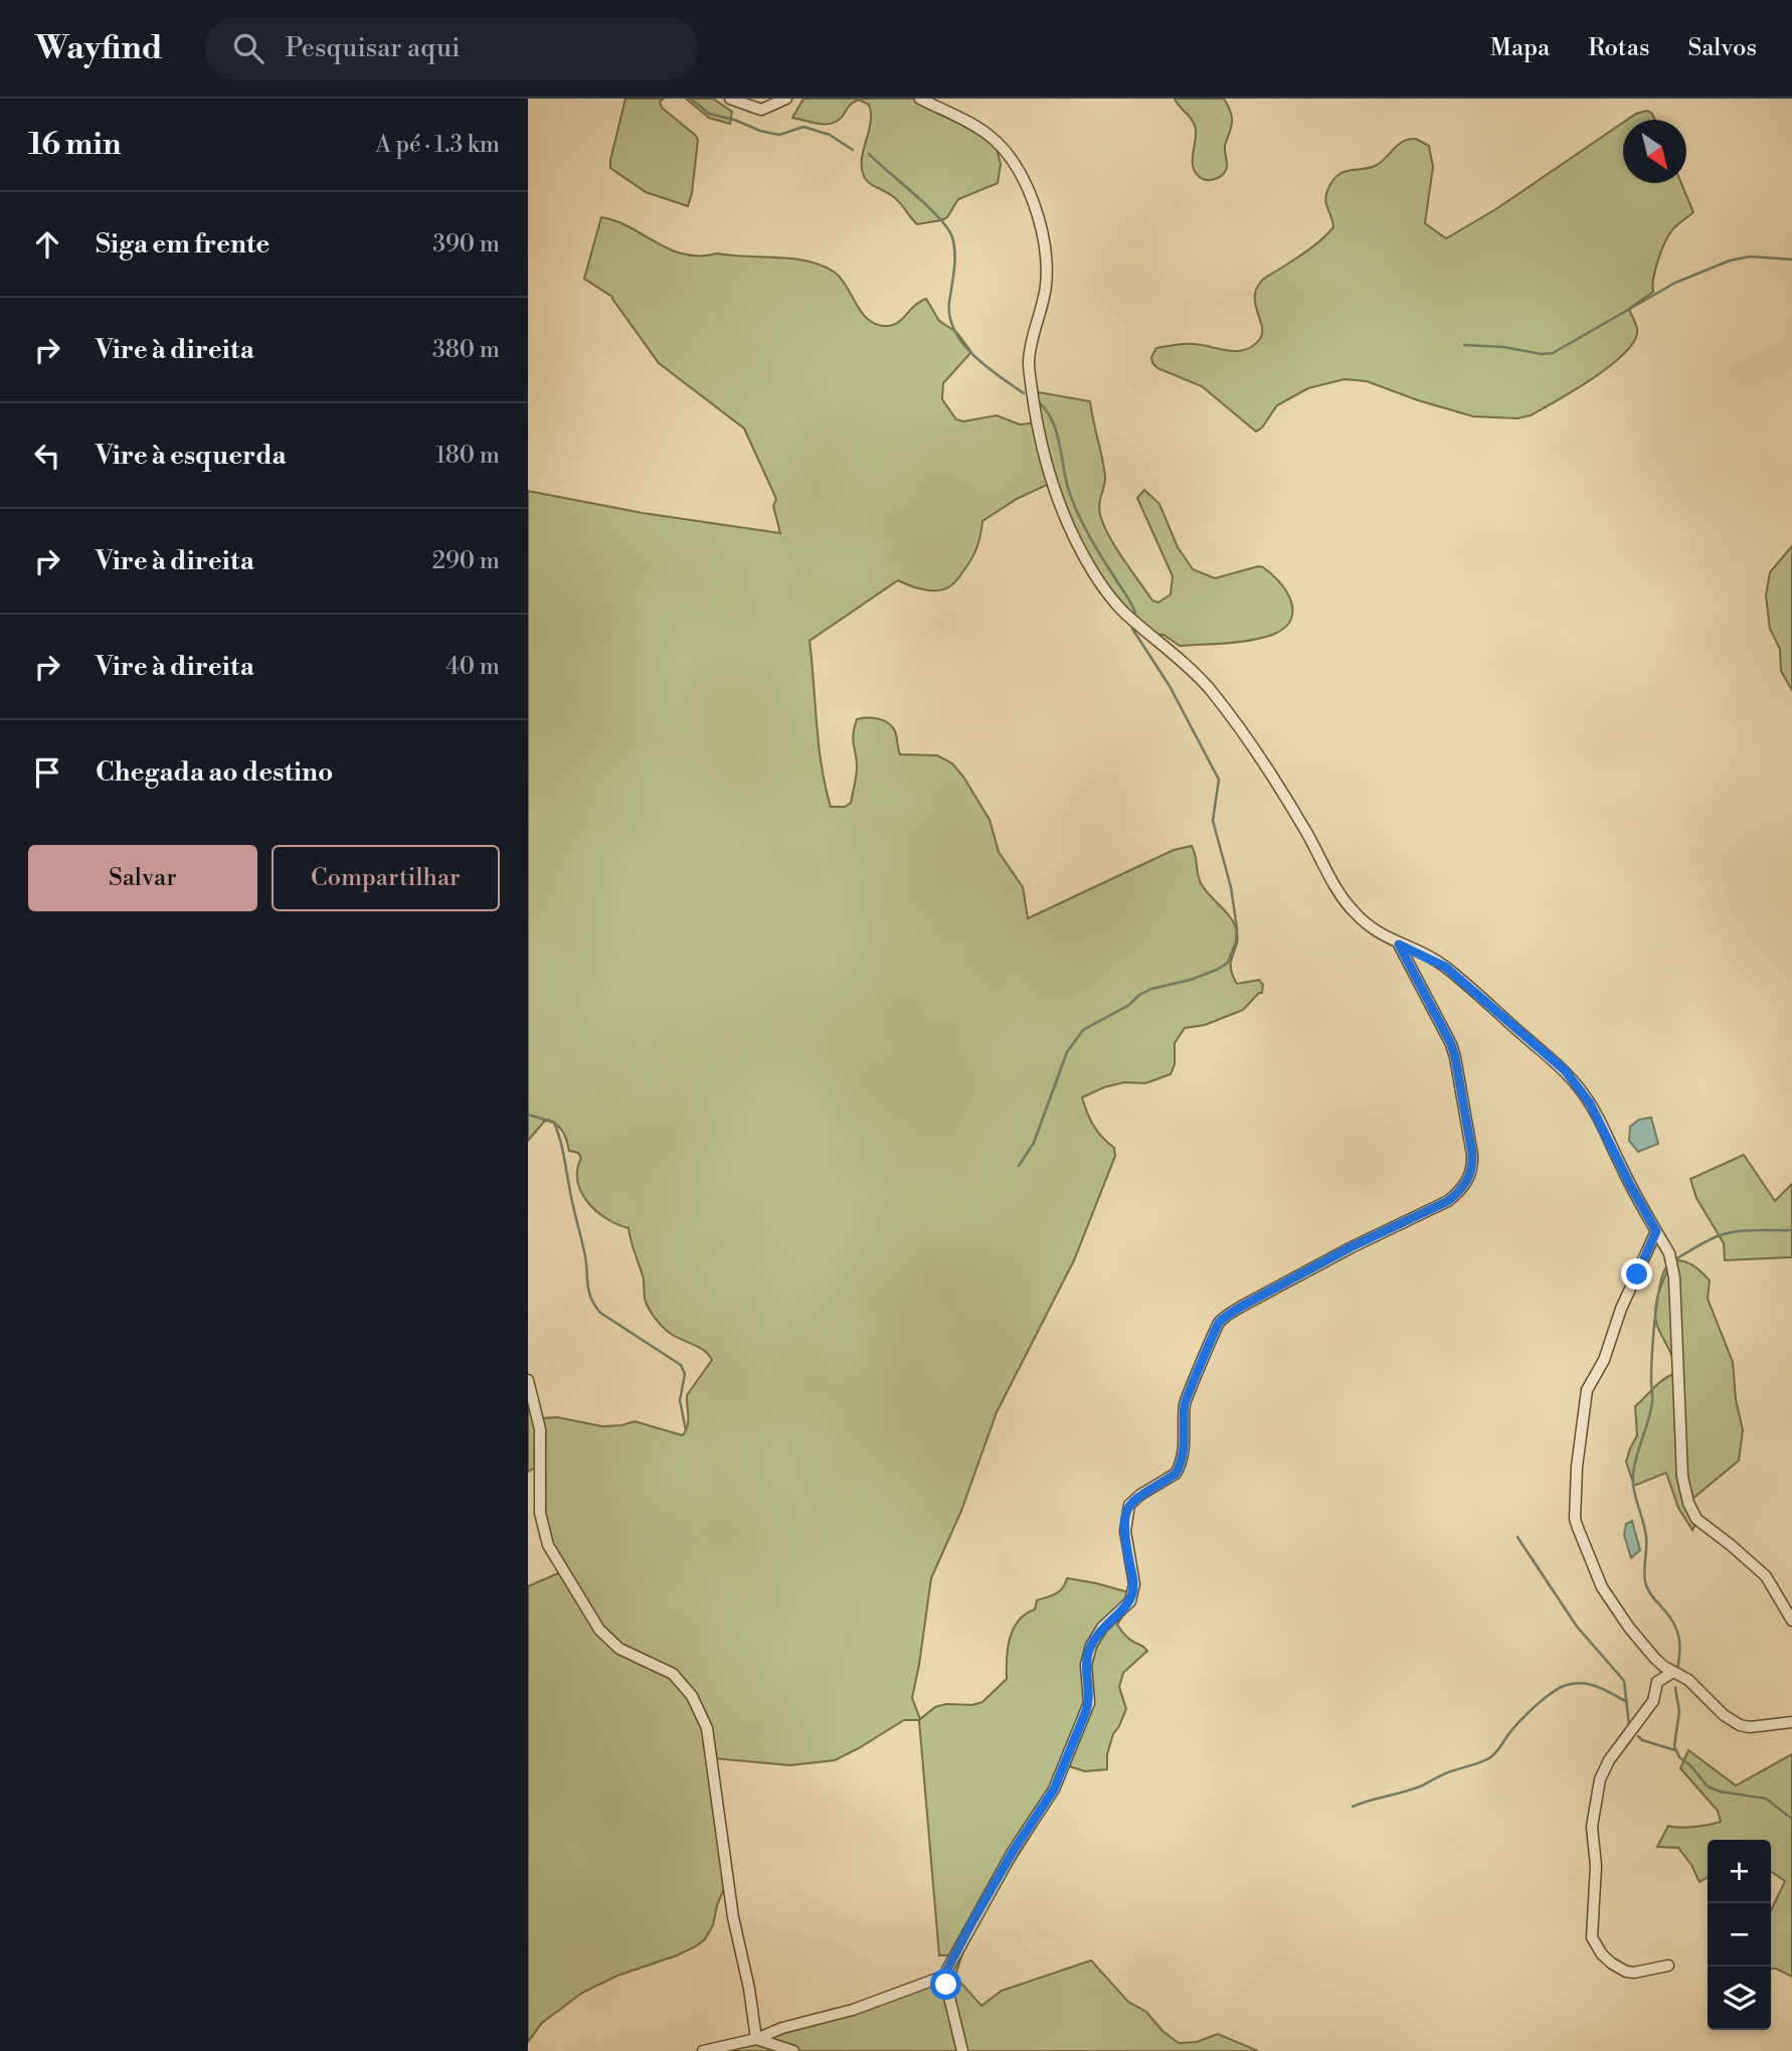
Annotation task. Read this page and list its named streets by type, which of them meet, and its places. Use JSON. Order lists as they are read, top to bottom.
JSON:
{
  "north": "bottom right",
  "page": {
    "header": "Wayfind",
    "search": "Pesquisar aqui",
    "nav": ["Mapa", "Rotas", "Salvos"],
    "heading": ["16 min", "A pé · 1.3 km"],
    "list": [
      ["Siga em frente", "390 m"],
      ["Vire à direita", "380 m"],
      ["Vire à esquerda", "180 m"],
      ["Vire à direita", "290 m"],
      ["Vire à direita", "40 m"],
      "Chegada ao destino"
    ],
    "buttons": ["Salvar", "Compartilhar"],
    "map_buttons": ["+", "−"]
  }
}
